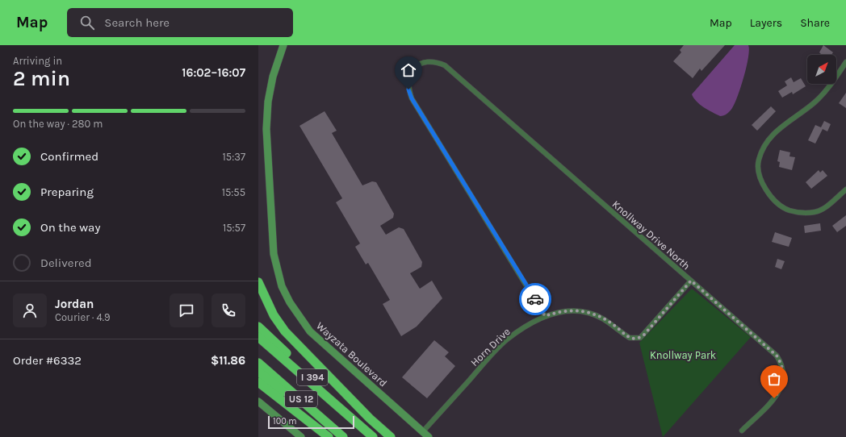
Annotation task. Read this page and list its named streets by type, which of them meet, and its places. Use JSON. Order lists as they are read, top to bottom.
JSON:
{
  "streets": {
    "highway": ["I 394", "US 12"],
    "street": ["Knollway Drive North", "Horn Drive", "Wayzata Boulevard"]
  },
  "crossings": [
    ["Knollway Drive North", "Horn Drive"],
    ["Horn Drive", "Wayzata Boulevard"],
    ["I 394", "US 12"]
  ],
  "parks": ["Knollway Park"],
  "scale_bar": "100 m",
  "north": "top right",
  "page": {
    "header": "Map",
    "search": "Search here",
    "nav": ["Map", "Layers", "Share"],
    "heading": ["2 min", "Arriving in", "16:02–16:07"],
    "panel": [
      "Jordan",
      "Courier · 4.9",
      "Order #6332",
      "$11.86"
    ],
    "bar": "On the way · 280 m",
    "list": [
      ["Confirmed", "15:37"],
      ["Preparing", "15:55"],
      ["On the way", "15:57"],
      "Delivered"
    ],
    "scale": "100 m"
  }
}
